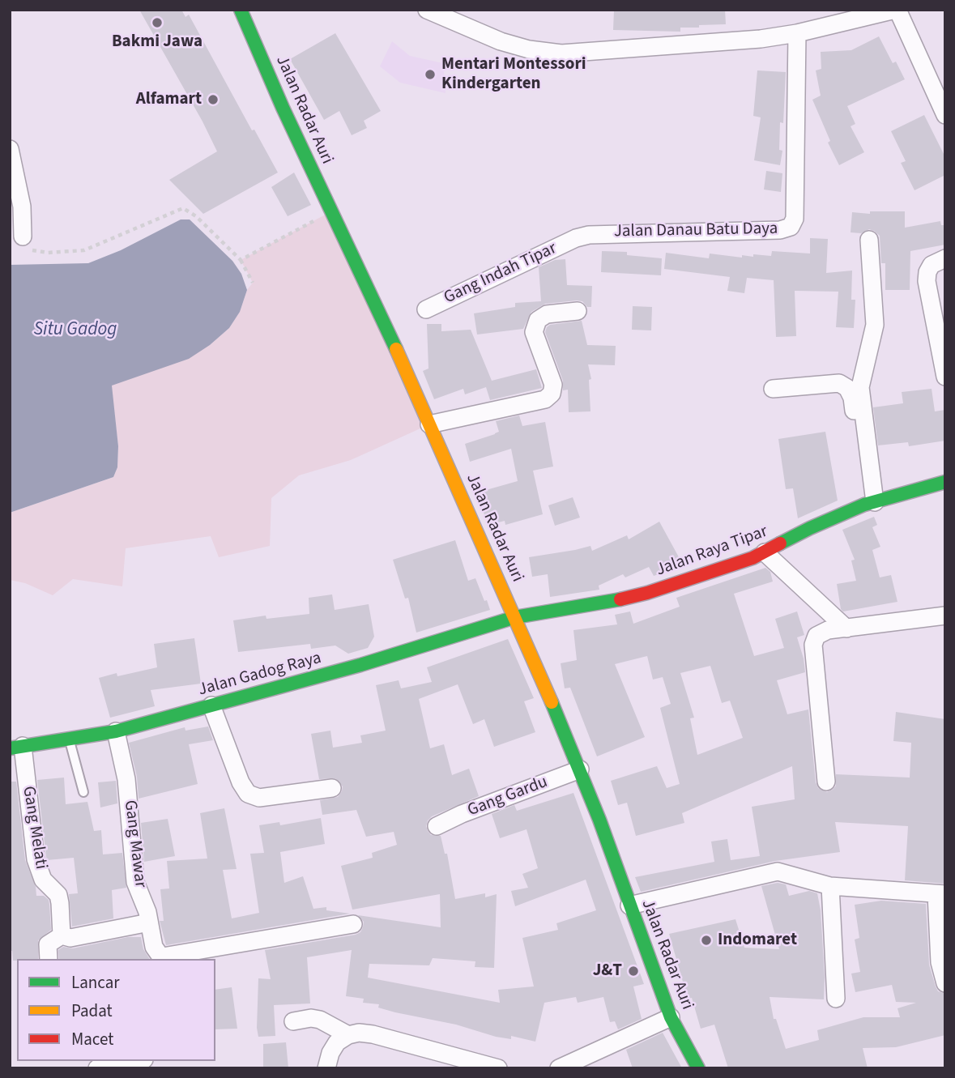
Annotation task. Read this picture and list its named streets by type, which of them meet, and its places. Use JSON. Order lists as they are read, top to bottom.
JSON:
{
  "streets": {
    "main road": ["Jalan Radar Auri", "Jalan Raya Tipar", "Jalan Gadog Raya"],
    "street": [
      "Jalan Danau Batu Daya",
      "Gang Indah Tipar",
      "Gang Gardu",
      "Gang Melati",
      "Gang Mawar"
    ]
  },
  "crossings": [
    ["Jalan Radar Auri", "Jalan Raya Tipar"],
    ["Jalan Radar Auri", "Jalan Gadog Raya"],
    ["Jalan Radar Auri", "Gang Gardu"],
    ["Jalan Danau Batu Daya", "Gang Indah Tipar"],
    ["Jalan Raya Tipar", "Jalan Gadog Raya"],
    ["Jalan Gadog Raya", "Gang Melati"],
    ["Jalan Gadog Raya", "Gang Mawar"]
  ],
  "water": ["Situ Gadog"],
  "places": [
    "Bakmi Jawa",
    "Mentari Montessori Kindergarten",
    "Alfamart",
    "Indomaret",
    "J&T"
  ],
  "legend": ["Lancar", "Padat", "Macet"]
}
